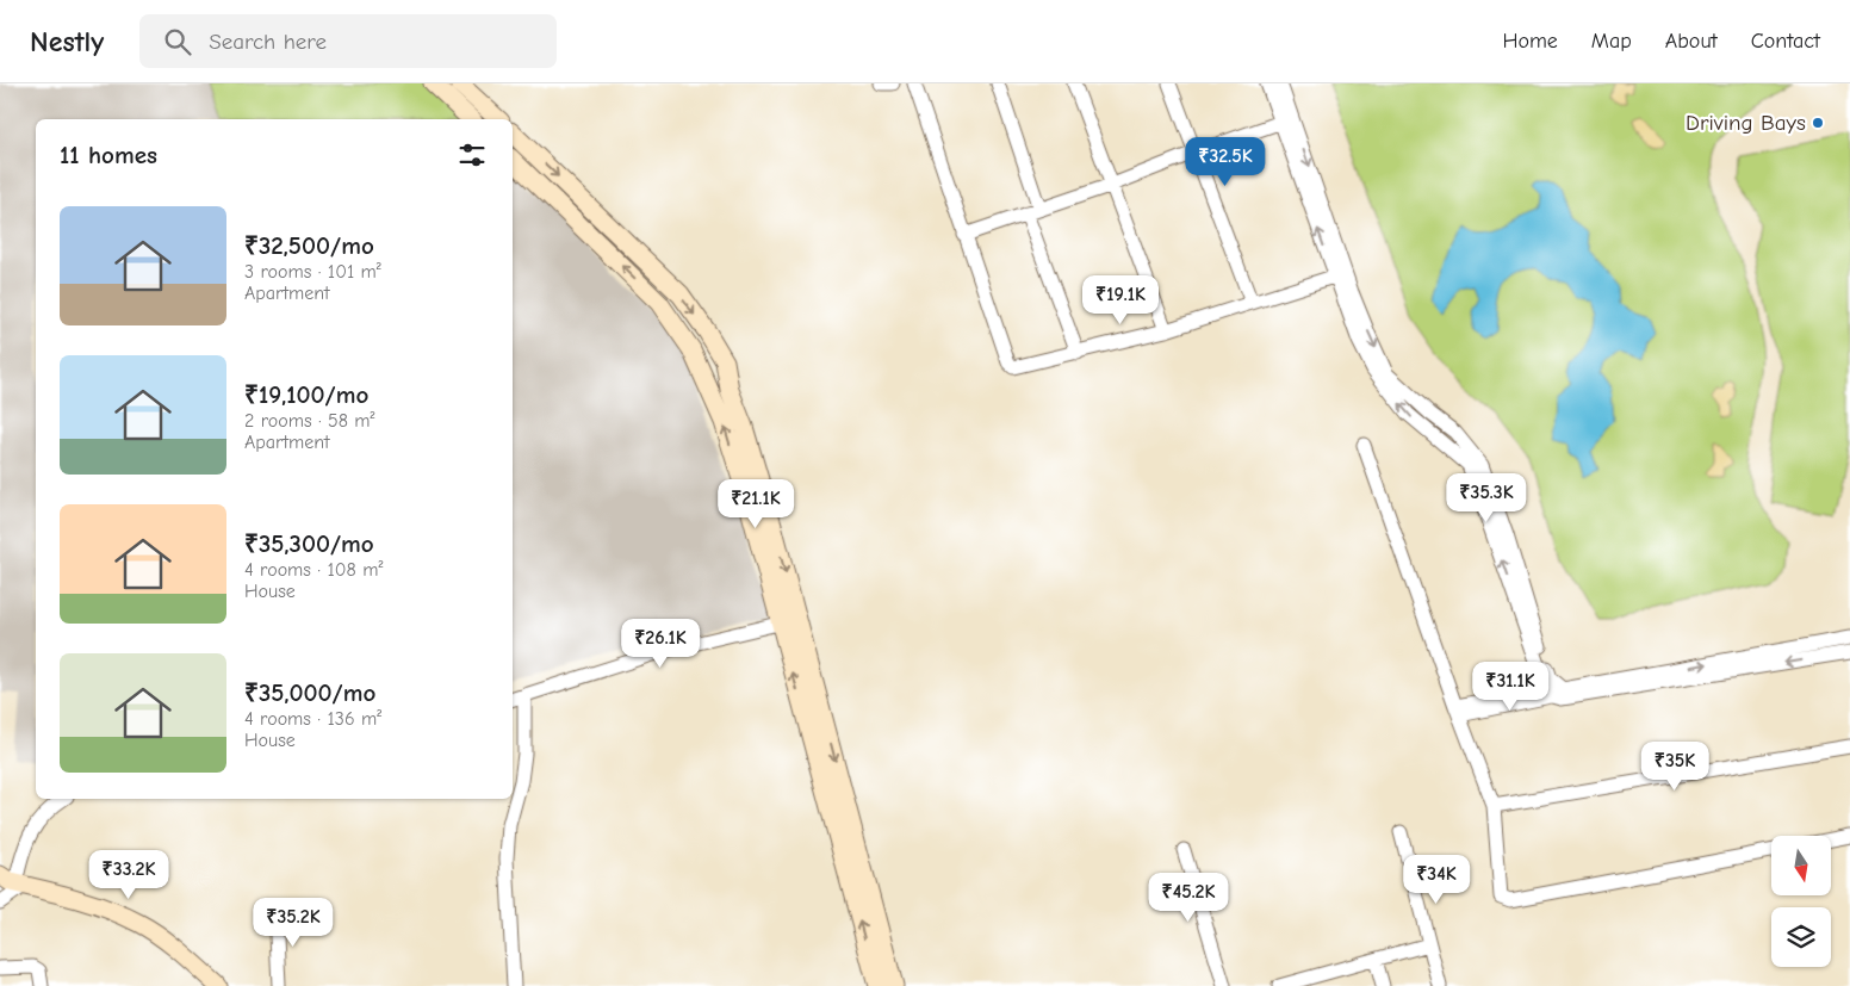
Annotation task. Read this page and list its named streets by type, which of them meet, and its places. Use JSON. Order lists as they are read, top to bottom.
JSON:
{
  "places": ["Driving Bays"],
  "north": "bottom",
  "page": {
    "header": "Nestly",
    "search": "Search here",
    "nav": [
      "Home",
      "Map",
      "About",
      "Contact"
    ],
    "heading": "11 homes",
    "price": [
      "₹32.5K",
      "₹19.1K",
      "₹35.3K",
      "₹21.1K",
      "₹26.1K",
      "₹31.1K",
      "₹35K",
      "₹33.2K",
      "₹34K",
      "₹45.2K",
      "₹35.2K"
    ],
    "list": [
      {
        "name": "₹32,500/mo",
        "note": "3 rooms · 101 m² · Apartment"
      },
      {
        "name": "₹19,100/mo",
        "note": "2 rooms · 58 m² · Apartment"
      },
      {
        "name": "₹35,300/mo",
        "note": "4 rooms · 108 m² · House"
      },
      {
        "name": "₹35,000/mo",
        "note": "4 rooms · 136 m² · House"
      }
    ]
  }
}
